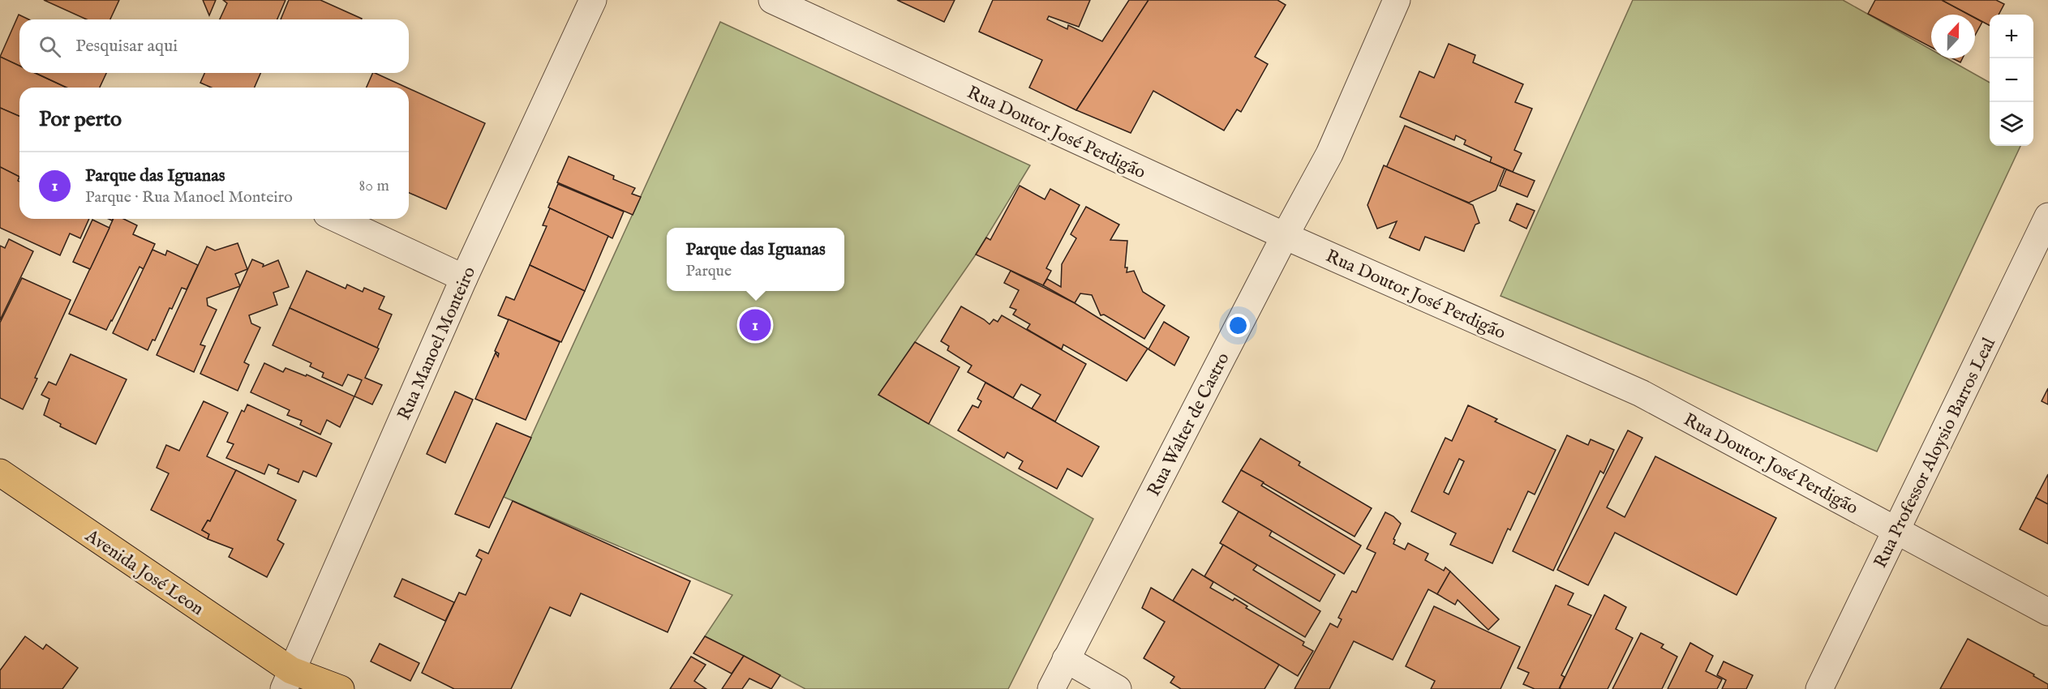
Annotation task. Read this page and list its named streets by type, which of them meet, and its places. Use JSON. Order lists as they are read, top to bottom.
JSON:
{
  "streets": {
    "main road": ["Avenida José Leon"],
    "street": [
      "Rua Doutor José Perdigão",
      "Rua Manoel Monteiro",
      "Rua Walter de Castro",
      "Rua Professor Aloysio Barros Leal"
    ]
  },
  "crossings": [
    ["Rua Doutor José Perdigão", "Rua Walter de Castro"],
    ["Rua Doutor José Perdigão", "Rua Professor Aloysio Barros Leal"],
    ["Rua Manoel Monteiro", "Avenida José Leon"]
  ],
  "north": "top",
  "page": {
    "map_buttons": ["+", "−"],
    "search": "Pesquisar aqui",
    "heading": "Por perto",
    "list": [
      {
        "mark": "1",
        "name": "Parque das Iguanas",
        "note": "Parque · Rua Manoel Monteiro",
        "value": "80 m"
      }
    ],
    "popup": ["Parque das Iguanas", "Parque"],
    "pins": "1"
  }
}
